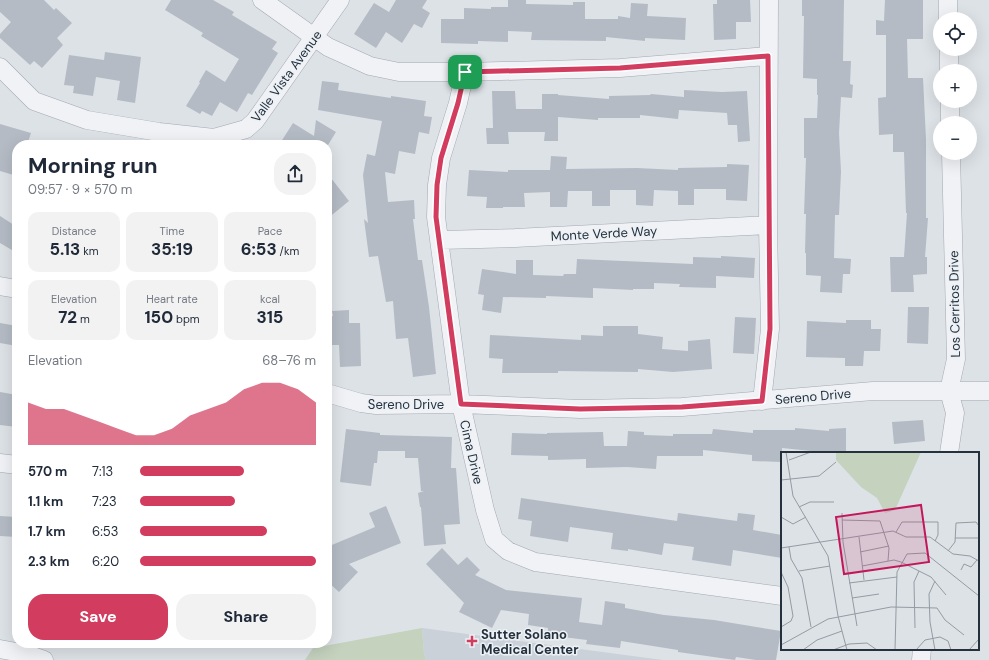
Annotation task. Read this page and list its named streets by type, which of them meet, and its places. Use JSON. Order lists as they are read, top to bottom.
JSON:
{
  "streets": {
    "street": [
      "Valle Vista Avenue",
      "Monte Verde Way",
      "Los Cerritos Drive",
      "Sereno Drive",
      "Cima Drive"
    ]
  },
  "crossings": [
    ["Monte Verde Way", "Cima Drive"],
    ["Los Cerritos Drive", "Sereno Drive"],
    ["Sereno Drive", "Cima Drive"]
  ],
  "places": {
    "health": ["Sutter Solano Medical Center"]
  },
  "page": {
    "map_buttons": ["+", "−"],
    "heading": ["Morning run", "09:57 · 9 × 570 m"],
    "stats": [
      ["Distance", "5.13 km"],
      ["Time", "35:19"],
      ["Pace", "6:53 /km"],
      ["Elevation", "72 m"],
      ["Heart rate", "150 bpm"],
      ["kcal", "315"]
    ],
    "chart": ["Elevation", "68–76 m"],
    "list": [
      {
        "name": "570 m",
        "note": "7:13"
      },
      {
        "name": "1.1 km",
        "note": "7:23"
      },
      {
        "name": "1.7 km",
        "note": "6:53"
      },
      {
        "name": "2.3 km",
        "note": "6:20"
      }
    ],
    "buttons": ["Save", "Share"]
  }
}
